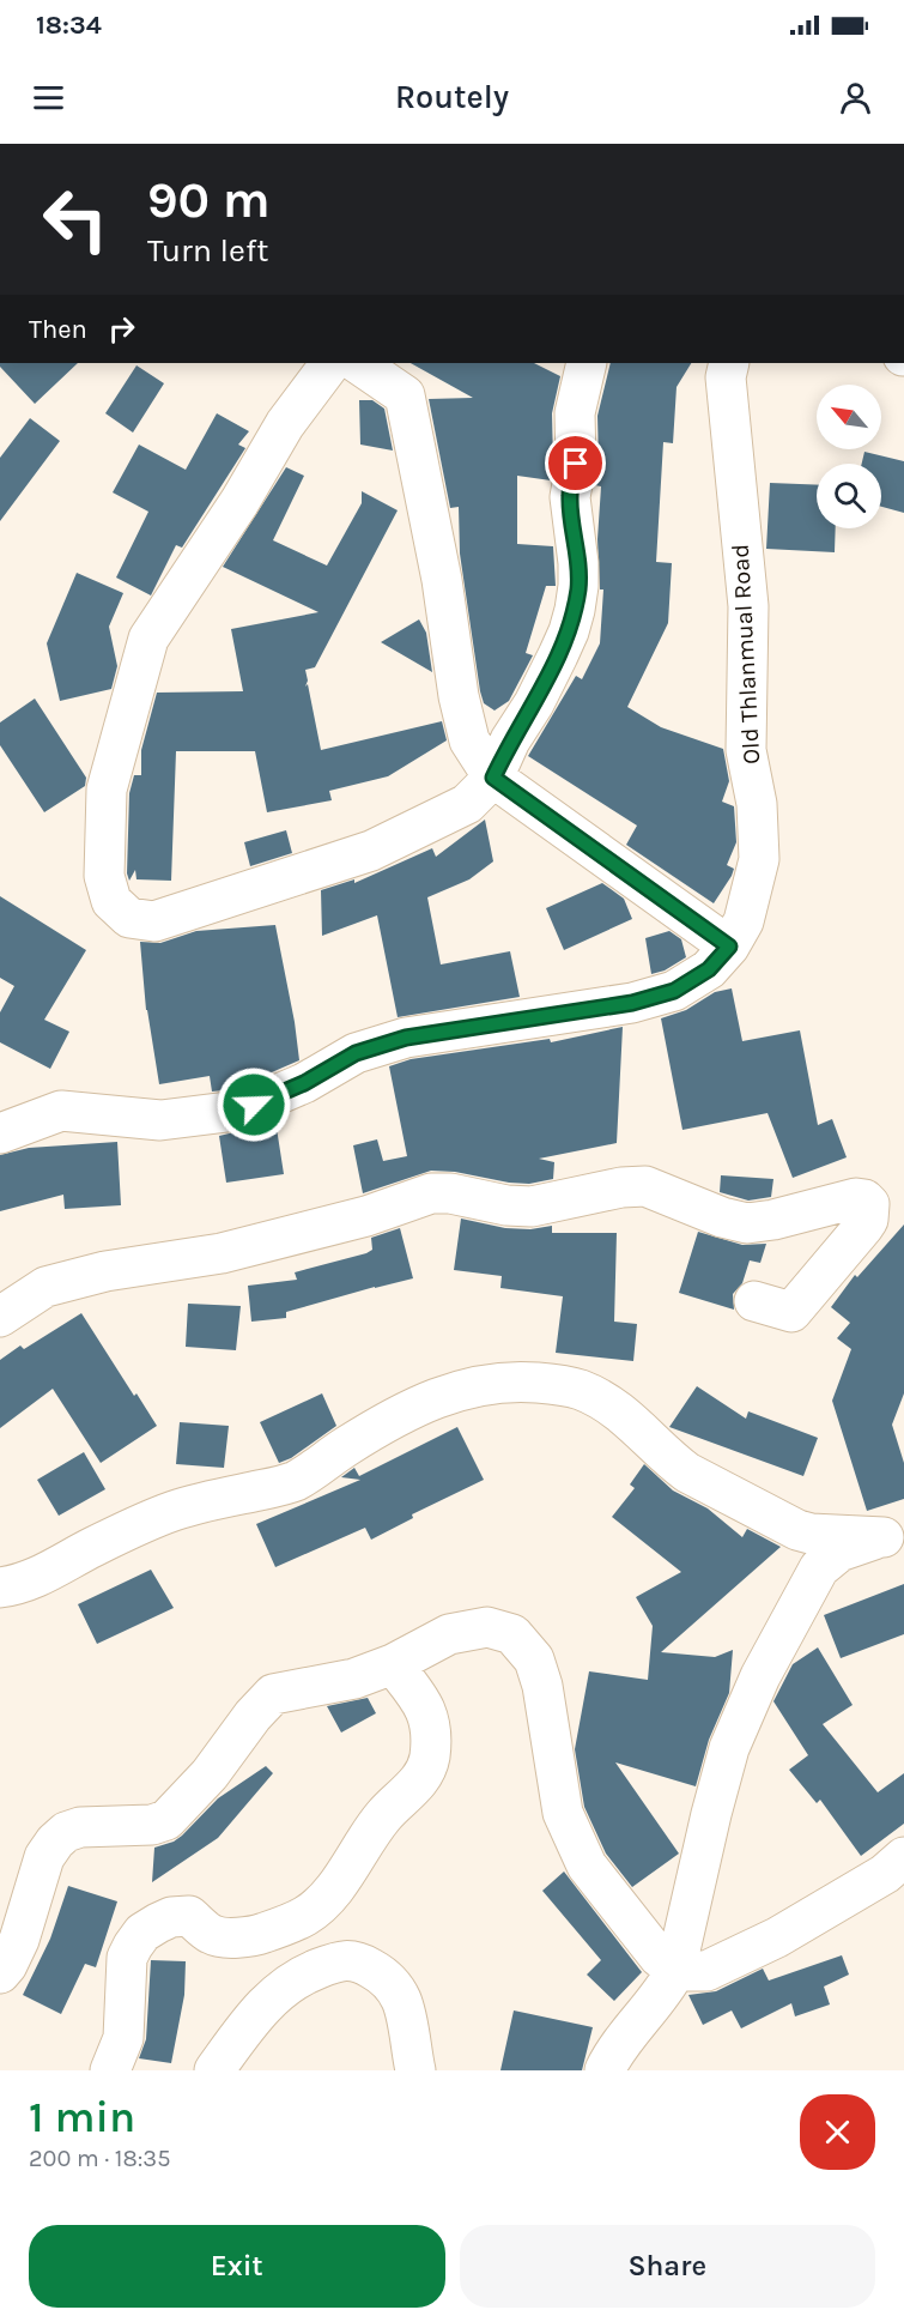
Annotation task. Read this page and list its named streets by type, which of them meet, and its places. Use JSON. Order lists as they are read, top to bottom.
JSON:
{
  "streets": {
    "street": ["Old Thlanmual Road"]
  },
  "north": "top left",
  "page": {
    "status": "18:34",
    "header": "Routely",
    "turn": ["90 m", "Turn left"],
    "then": "Then",
    "heading": ["1 min", "200 m · 18:35"],
    "buttons": ["Exit", "Share"]
  }
}
